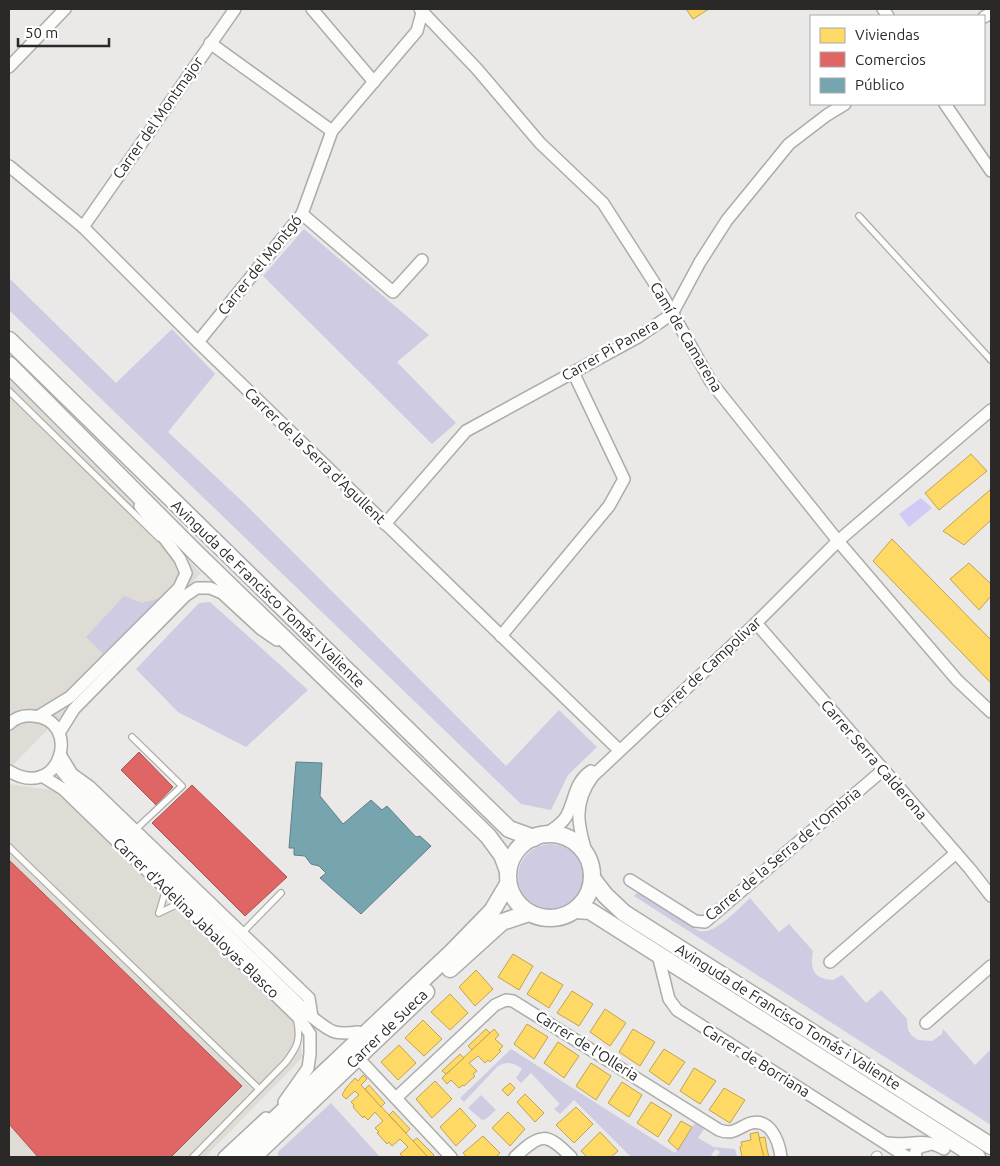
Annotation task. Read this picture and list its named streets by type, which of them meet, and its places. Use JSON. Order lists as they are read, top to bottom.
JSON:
{
  "streets": {
    "main road": ["Avinguda de Francisco Tomás i Valiente", "Carrer de Sueca"],
    "street": [
      "Carrer del Montmajor",
      "Carrer del Montgó",
      "Camí de Camarena",
      "Carrer Pi Panera",
      "Carrer de la Serra d'Agullent",
      "Carrer de Campolivar",
      "Carrer Serra Calderona",
      "Carrer de la Serra de l’Ombria",
      "Carrer d'Adelina Jabaloyas Blasco",
      "Carrer de l'Olleria",
      "Carrer de Borriana"
    ]
  },
  "crossings": [
    ["Carrer del Montmajor", "Carrer de la Serra d'Agullent"],
    ["Carrer del Montgó", "Camí de Camarena"],
    ["Carrer del Montgó", "Carrer de la Serra d'Agullent"],
    ["Camí de Camarena", "Carrer Pi Panera"],
    ["Camí de Camarena", "Carrer de Campolivar"],
    ["Carrer Pi Panera", "Carrer de la Serra d'Agullent"],
    ["Carrer de la Serra d'Agullent", "Carrer de Campolivar"],
    ["Avinguda de Francisco Tomás i Valiente", "Carrer de Campolivar"],
    ["Avinguda de Francisco Tomás i Valiente", "Carrer de Sueca"],
    ["Carrer de Campolivar", "Carrer Serra Calderona"],
    ["Carrer de Campolivar", "Carrer de Sueca"],
    ["Carrer Serra Calderona", "Carrer de la Serra de l’Ombria"],
    ["Carrer d'Adelina Jabaloyas Blasco", "Carrer de Sueca"]
  ],
  "legend": ["Viviendas", "Comercios", "Público"],
  "scale_bar": "50 m"
}
